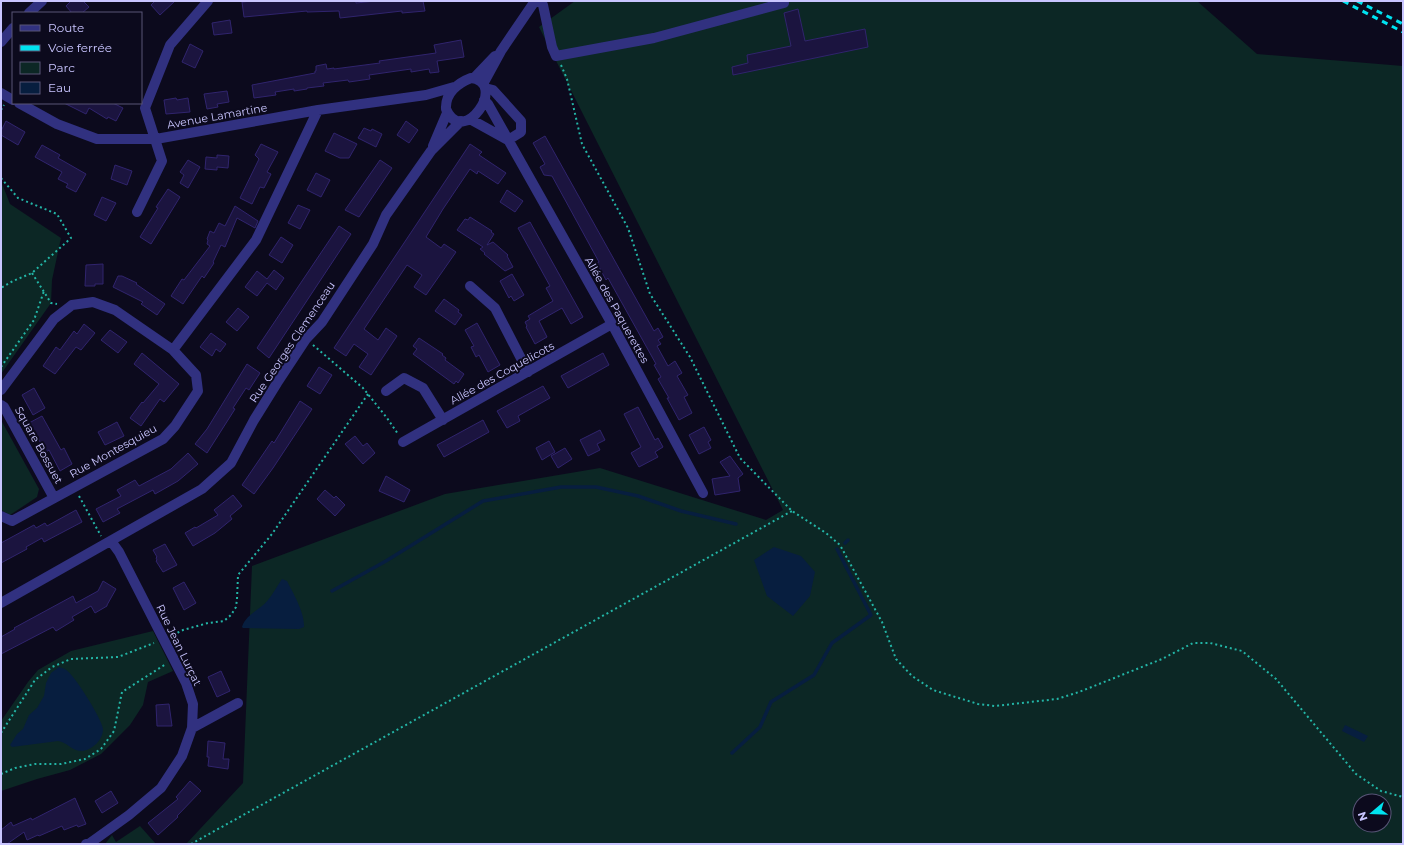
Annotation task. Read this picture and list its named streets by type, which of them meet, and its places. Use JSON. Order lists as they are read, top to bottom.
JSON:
{
  "streets": {
    "street": [
      "Avenue Lamartine",
      "Allée des Paquerettes",
      "Rue Georges Clemenceau",
      "Allée des Coquelicots",
      "Square Bossuet",
      "Rue Montesquieu",
      "Rue Jean Lurçat"
    ]
  },
  "crossings": [
    ["Avenue Lamartine", "Allée des Paquerettes"],
    ["Avenue Lamartine", "Rue Georges Clemenceau"],
    ["Allée des Paquerettes", "Rue Georges Clemenceau"],
    ["Allée des Paquerettes", "Allée des Coquelicots"],
    ["Rue Georges Clemenceau", "Rue Jean Lurçat"],
    ["Square Bossuet", "Rue Montesquieu"]
  ],
  "legend": [
    "Route",
    "Voie ferrée",
    "Parc",
    "Eau"
  ],
  "north": "left"
}
